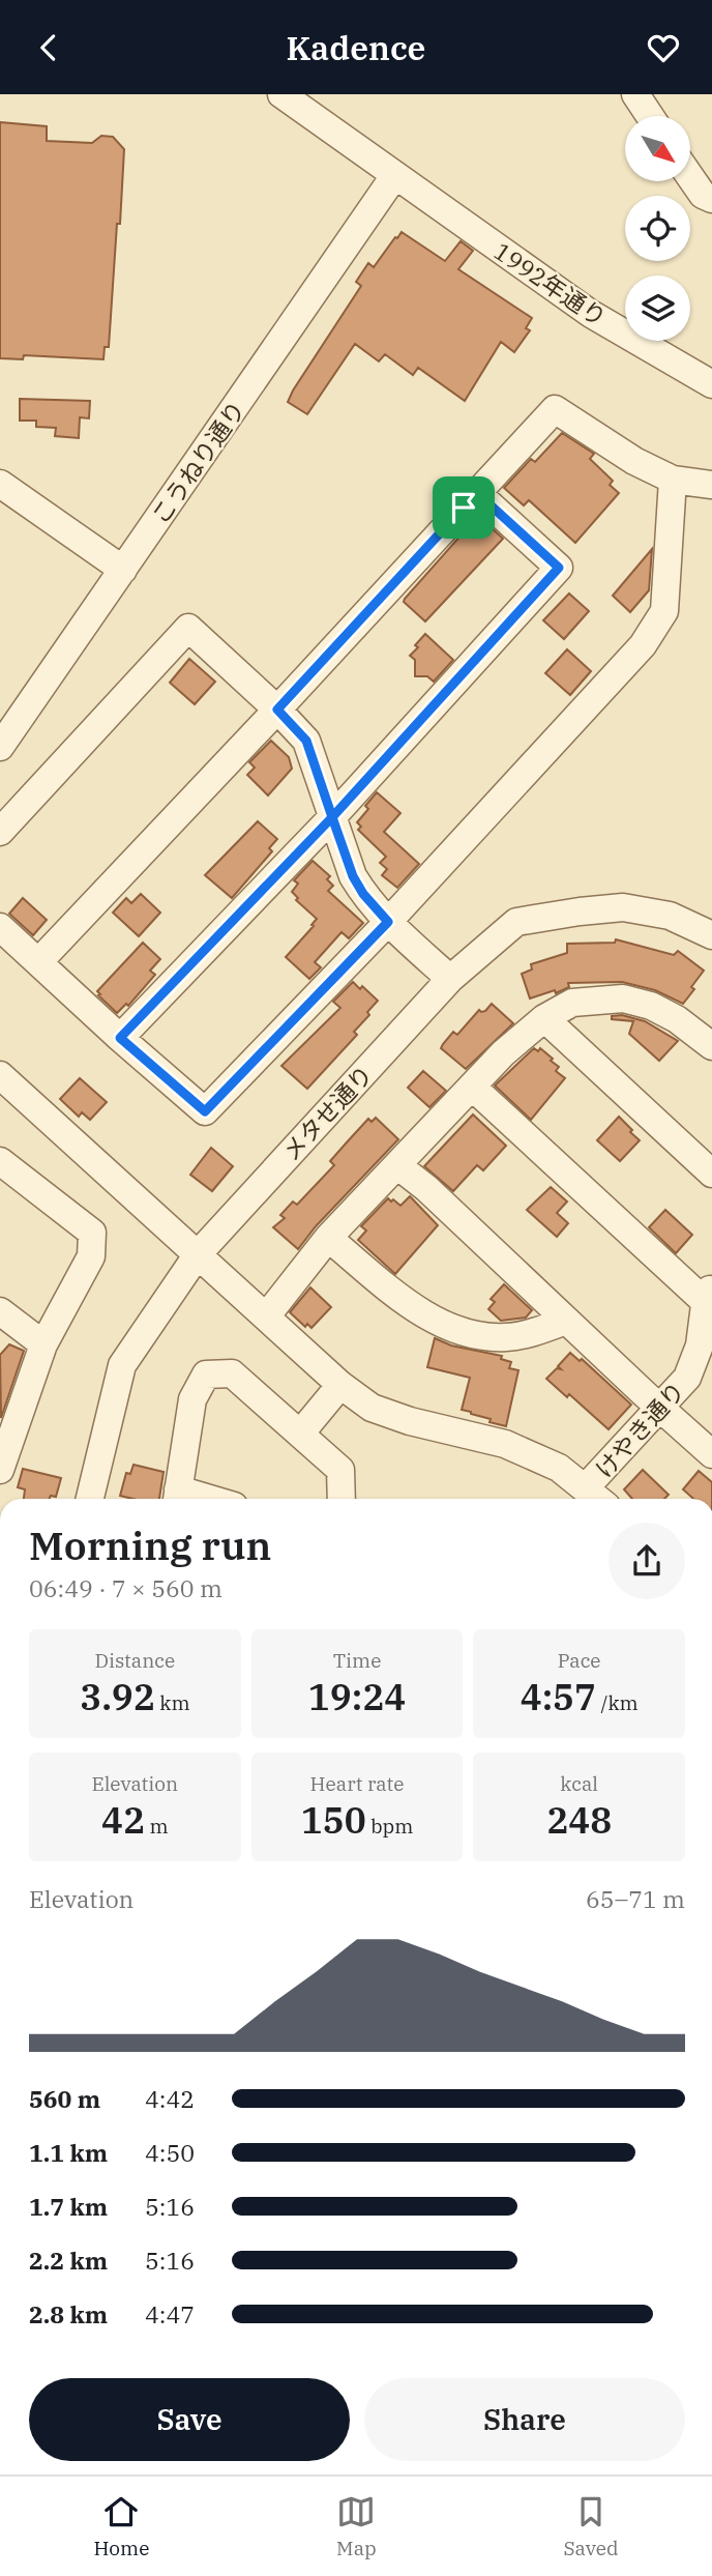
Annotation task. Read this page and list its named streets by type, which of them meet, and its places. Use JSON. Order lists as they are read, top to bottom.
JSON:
{
  "streets": {
    "street": [
      "1992年通り",
      "こうねり通り",
      "メタせ通り",
      "けやき通り"
    ]
  },
  "crossings": [
    ["1992年通り", "こうねり通り"]
  ],
  "north": "bottom right",
  "page": {
    "header": "Kadence",
    "heading": ["Morning run", "06:49 · 7 × 560 m"],
    "stats": [
      ["Distance", "3.92 km"],
      ["Time", "19:24"],
      ["Pace", "4:57 /km"],
      ["Elevation", "42 m"],
      ["Heart rate", "150 bpm"],
      ["kcal", "248"]
    ],
    "chart": ["Elevation", "65–71 m"],
    "list": [
      {
        "name": "560 m",
        "note": "4:42"
      },
      {
        "name": "1.1 km",
        "note": "4:50"
      },
      {
        "name": "1.7 km",
        "note": "5:16"
      },
      {
        "name": "2.2 km",
        "note": "5:16"
      },
      {
        "name": "2.8 km",
        "note": "4:47"
      }
    ],
    "buttons": ["Save", "Share"],
    "tabs": ["Home", "Map", "Saved"]
  }
}
